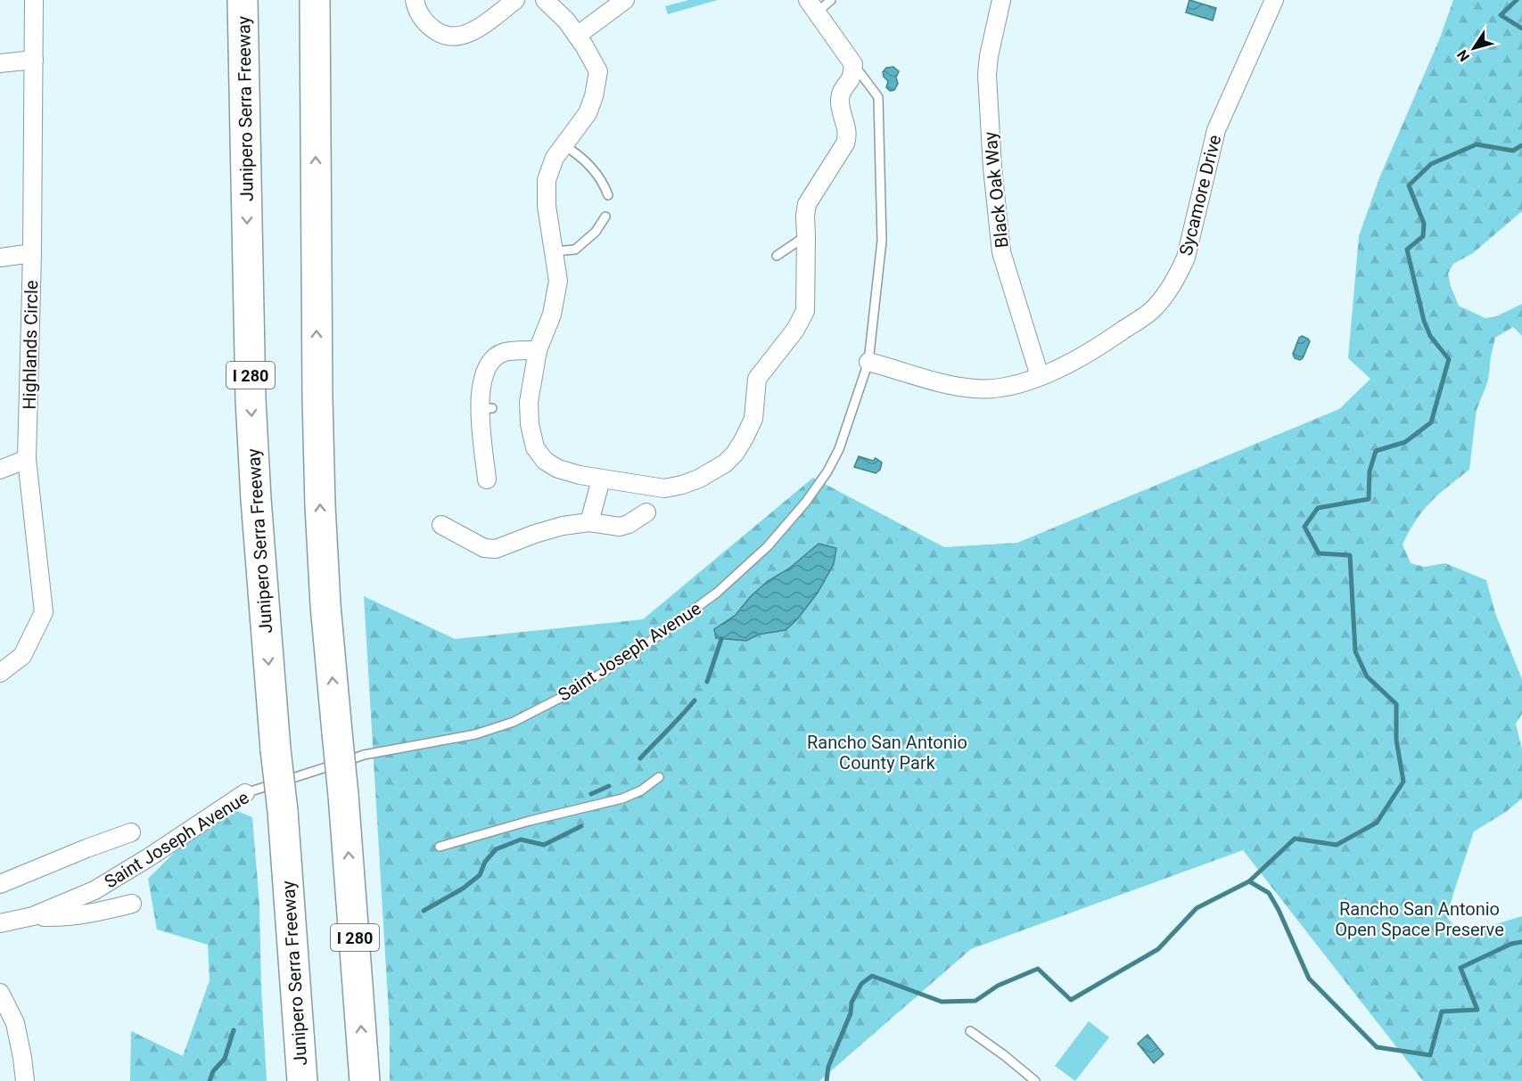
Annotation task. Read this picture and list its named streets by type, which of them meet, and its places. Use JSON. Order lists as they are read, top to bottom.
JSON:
{
  "streets": {
    "highway": ["Junipero Serra Freeway", "I 280"],
    "street": [
      "Black Oak Way",
      "Sycamore Drive",
      "Highlands Circle",
      "Saint Joseph Avenue"
    ]
  },
  "crossings": [
    ["Black Oak Way", "Sycamore Drive"],
    ["Sycamore Drive", "Saint Joseph Avenue"]
  ],
  "parks": ["Rancho San Antonio County Park", "Rancho San Antonio Open Space Preserve"],
  "north": "bottom left"
}
